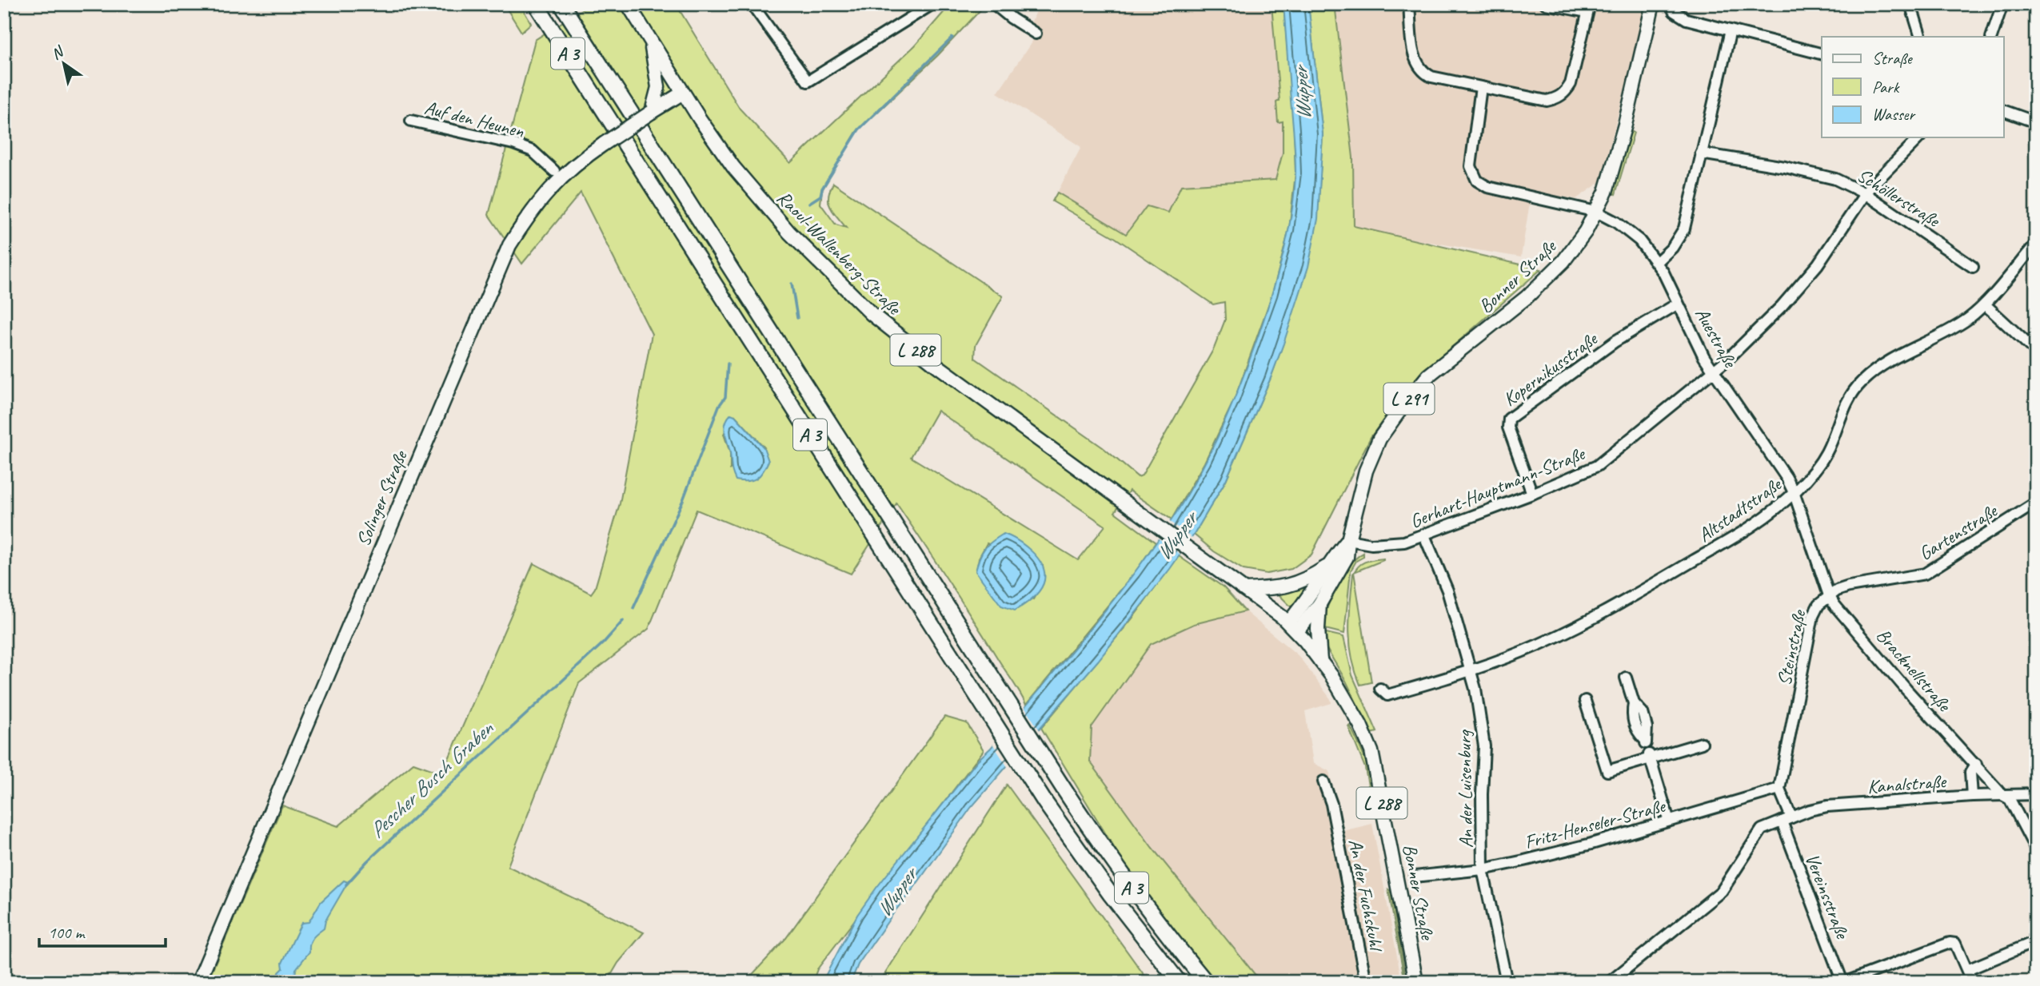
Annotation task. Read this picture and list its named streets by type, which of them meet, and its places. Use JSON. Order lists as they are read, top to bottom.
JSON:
{
  "streets": {
    "highway": ["A 3"],
    "main road": [
      "Raoul-Wallenberg-Straße",
      "Bonner Straße",
      "L 288",
      "L 291",
      "Solinger Straße"
    ],
    "street": [
      "Auf den Heunen",
      "Schöllerstraße",
      "Auestraße",
      "Kopernikusstraße",
      "Gerhart-Hauptmann-Straße",
      "Altstadtstraße",
      "Gartenstraße",
      "Steinstraße",
      "Bracknellstraße",
      "Kanalstraße",
      "An der Luisenburg",
      "Fritz-Henseler-Straße",
      "An der Fuchskuhl",
      "Vereinsstraße"
    ]
  },
  "crossings": [
    ["Schöllerstraße", "Gerhart-Hauptmann-Straße"],
    ["Raoul-Wallenberg-Straße", "Bonner Straße"],
    ["Raoul-Wallenberg-Straße", "Solinger Straße"],
    ["Bonner Straße", "Auestraße"],
    ["Bonner Straße", "Gerhart-Hauptmann-Straße"],
    ["Auestraße", "Kopernikusstraße"],
    ["Auestraße", "Gerhart-Hauptmann-Straße"],
    ["Auestraße", "Altstadtstraße"],
    ["Auestraße", "Steinstraße"],
    ["Kopernikusstraße", "Gerhart-Hauptmann-Straße"],
    ["Gerhart-Hauptmann-Straße", "An der Luisenburg"],
    ["Altstadtstraße", "Steinstraße"],
    ["Altstadtstraße", "An der Luisenburg"],
    ["Gartenstraße", "Steinstraße"],
    ["Gartenstraße", "Bracknellstraße"],
    ["Steinstraße", "Bracknellstraße"],
    ["Steinstraße", "Fritz-Henseler-Straße"],
    ["Bracknellstraße", "Kanalstraße"],
    ["Kanalstraße", "Vereinsstraße"],
    ["An der Luisenburg", "Fritz-Henseler-Straße"]
  ],
  "water": ["Wupper", "Pescher Busch Graben"],
  "legend": ["Straße", "Park", "Wasser"],
  "scale_bar": "100 m",
  "north": "top left"
}
